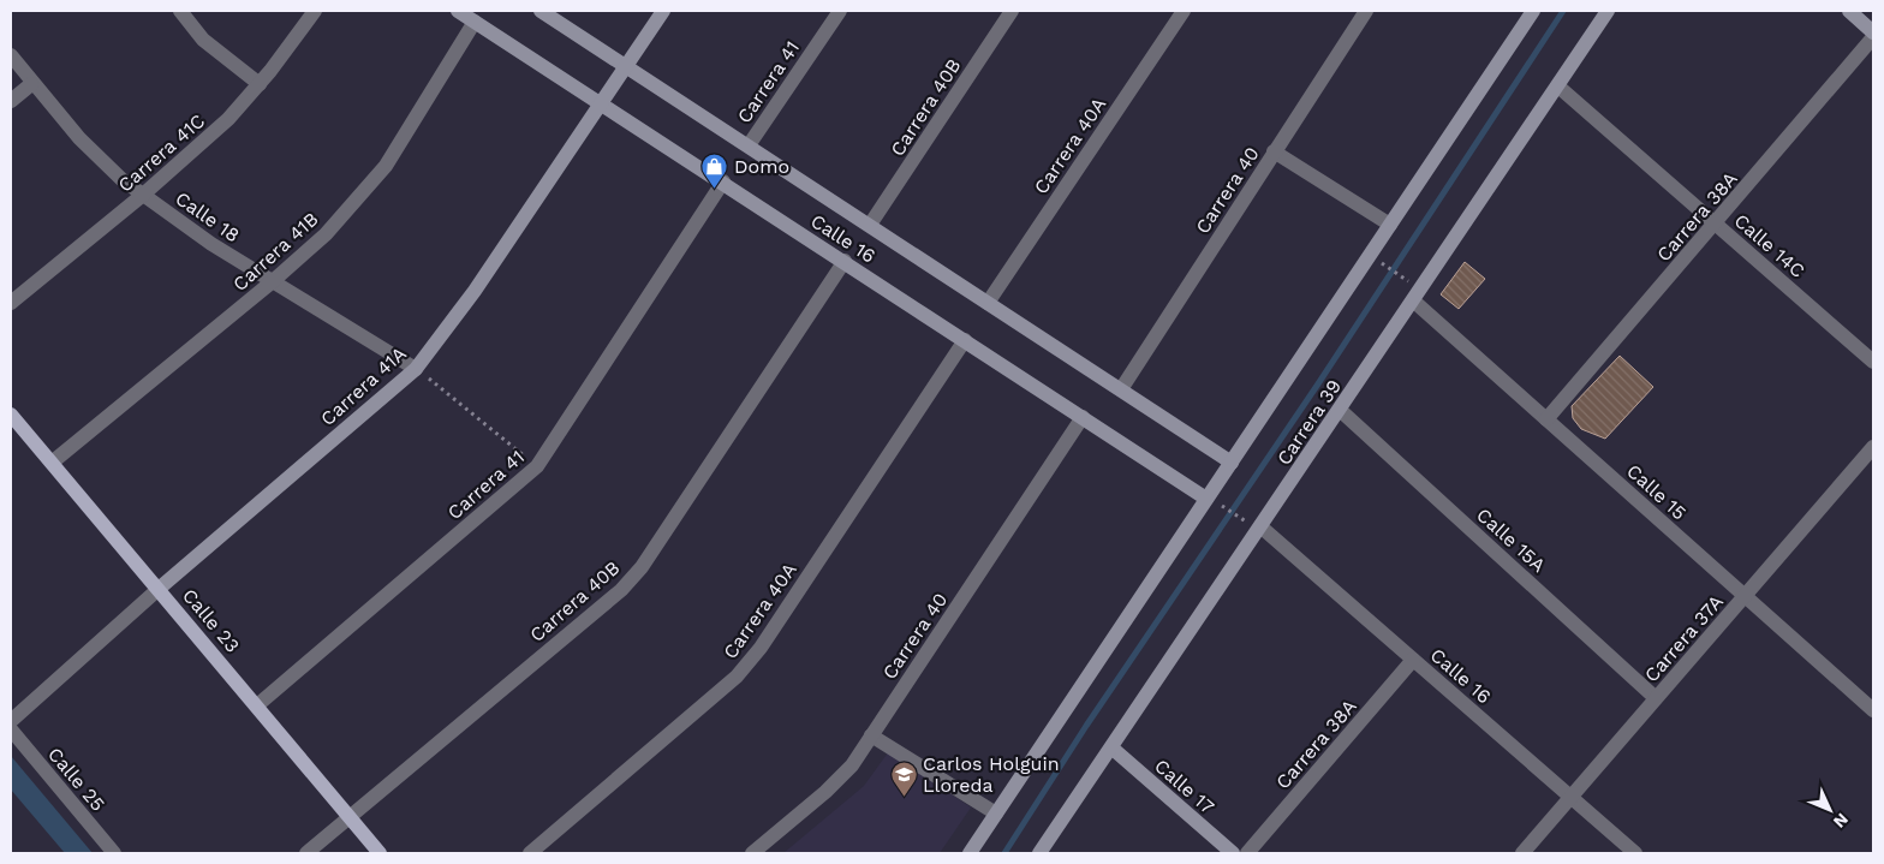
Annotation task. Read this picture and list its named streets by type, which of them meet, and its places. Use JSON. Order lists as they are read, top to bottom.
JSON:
{
  "streets": {
    "main road": ["Calle 23"],
    "street": [
      "Carrera 41",
      "Carrera 40B",
      "Carrera 40A",
      "Carrera 41C",
      "Carrera 40",
      "Calle 18",
      "Carrera 38A",
      "Calle 16",
      "Calle 14C",
      "Carrera 41B",
      "Carrera 41A",
      "Carrera 39",
      "Calle 15",
      "Calle 15A",
      "Carrera 37A",
      "Calle 25",
      "Calle 17"
    ]
  },
  "crossings": [
    ["Carrera 41", "Calle 16"],
    ["Carrera 41", "Calle 23"],
    ["Carrera 40B", "Calle 16"],
    ["Carrera 40B", "Calle 23"],
    ["Carrera 40A", "Calle 16"],
    ["Carrera 41C", "Calle 18"],
    ["Carrera 40", "Calle 16"],
    ["Calle 18", "Carrera 41B"],
    ["Calle 18", "Carrera 41A"],
    ["Carrera 38A", "Calle 16"],
    ["Carrera 38A", "Calle 14C"],
    ["Carrera 38A", "Calle 15"],
    ["Calle 16", "Carrera 41B"],
    ["Calle 16", "Carrera 41A"],
    ["Calle 16", "Carrera 39"],
    ["Calle 16", "Carrera 37A"],
    ["Calle 14C", "Carrera 39"],
    ["Carrera 41B", "Calle 23"],
    ["Carrera 41A", "Calle 23"],
    ["Carrera 39", "Calle 15"],
    ["Carrera 39", "Calle 15A"],
    ["Carrera 39", "Calle 17"],
    ["Calle 15", "Carrera 37A"],
    ["Calle 15A", "Carrera 37A"]
  ],
  "places": {
    "shop": ["Domo"],
    "school or university": ["Carlos Holguin Lloreda"]
  },
  "north": "bottom right"
}
